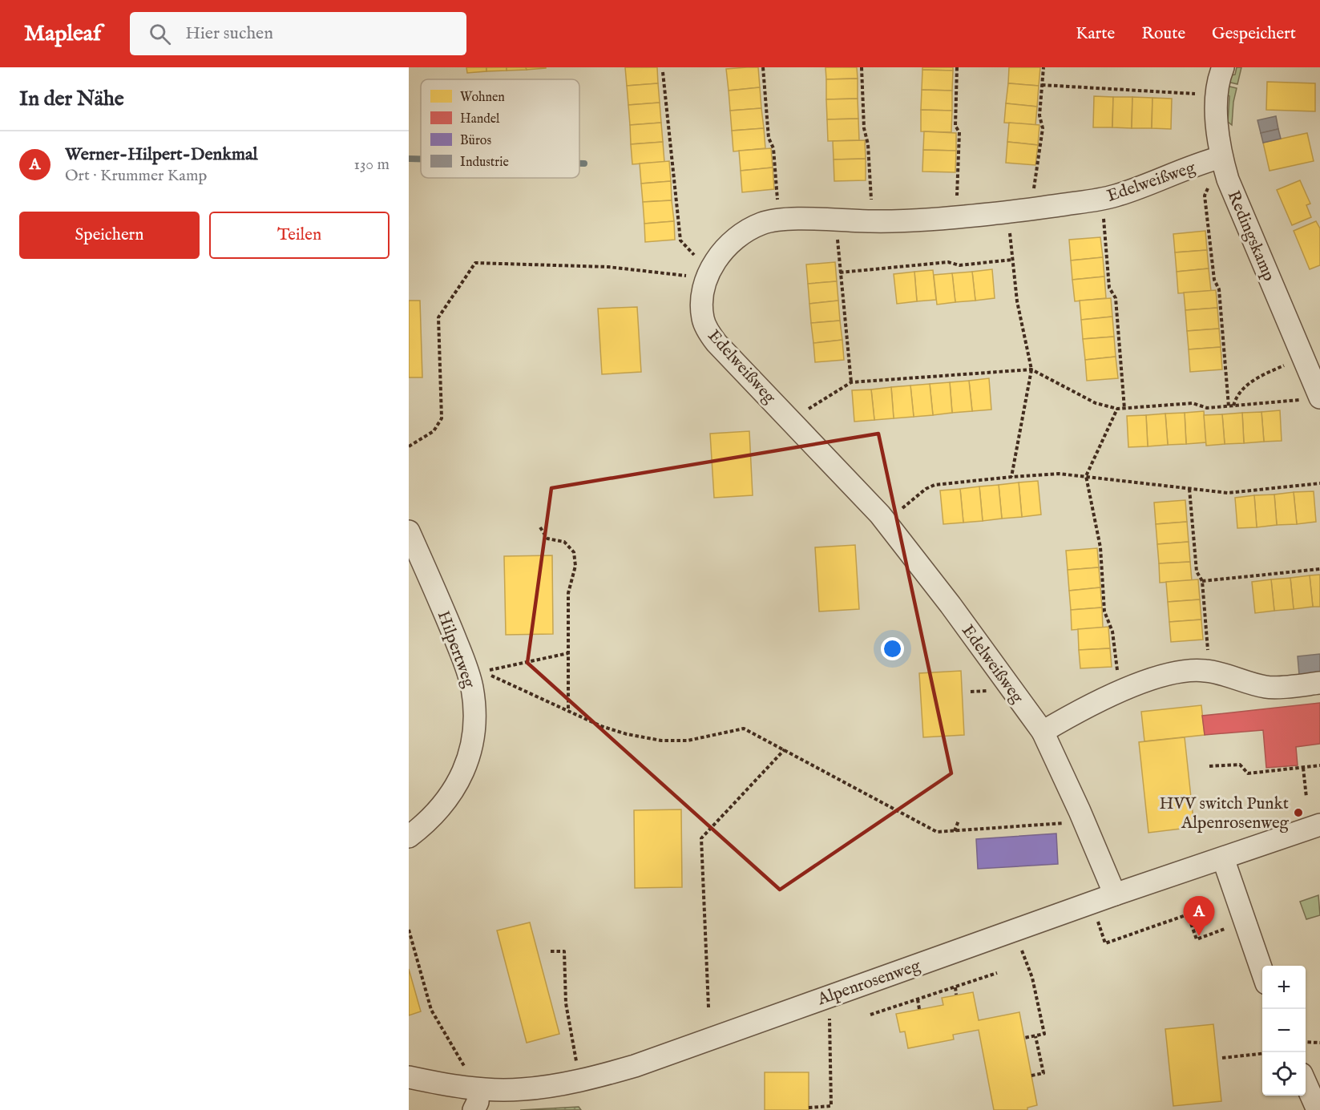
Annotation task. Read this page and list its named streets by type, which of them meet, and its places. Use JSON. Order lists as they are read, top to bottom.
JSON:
{
  "streets": {
    "street": [
      "Edelweißweg",
      "Redingskamp",
      "Hilpertweg",
      "Alpenrosenweg"
    ]
  },
  "crossings": [
    ["Edelweißweg", "Redingskamp"],
    ["Edelweißweg", "Alpenrosenweg"]
  ],
  "places": ["HVV switch Punkt Alpenrosenweg"],
  "legend": [
    "Wohnen",
    "Handel",
    "Büros",
    "Industrie"
  ],
  "page": {
    "header": "Mapleaf",
    "search": "Hier suchen",
    "nav": ["Karte", "Route", "Gespeichert"],
    "heading": "In der Nähe",
    "list": [
      {
        "mark": "A",
        "name": "Werner-Hilpert-Denkmal",
        "note": "Ort · Krummer Kamp",
        "value": "130 m"
      }
    ],
    "buttons": ["Speichern", "Teilen"],
    "pins": "A",
    "map_buttons": ["+", "−"]
  }
}
